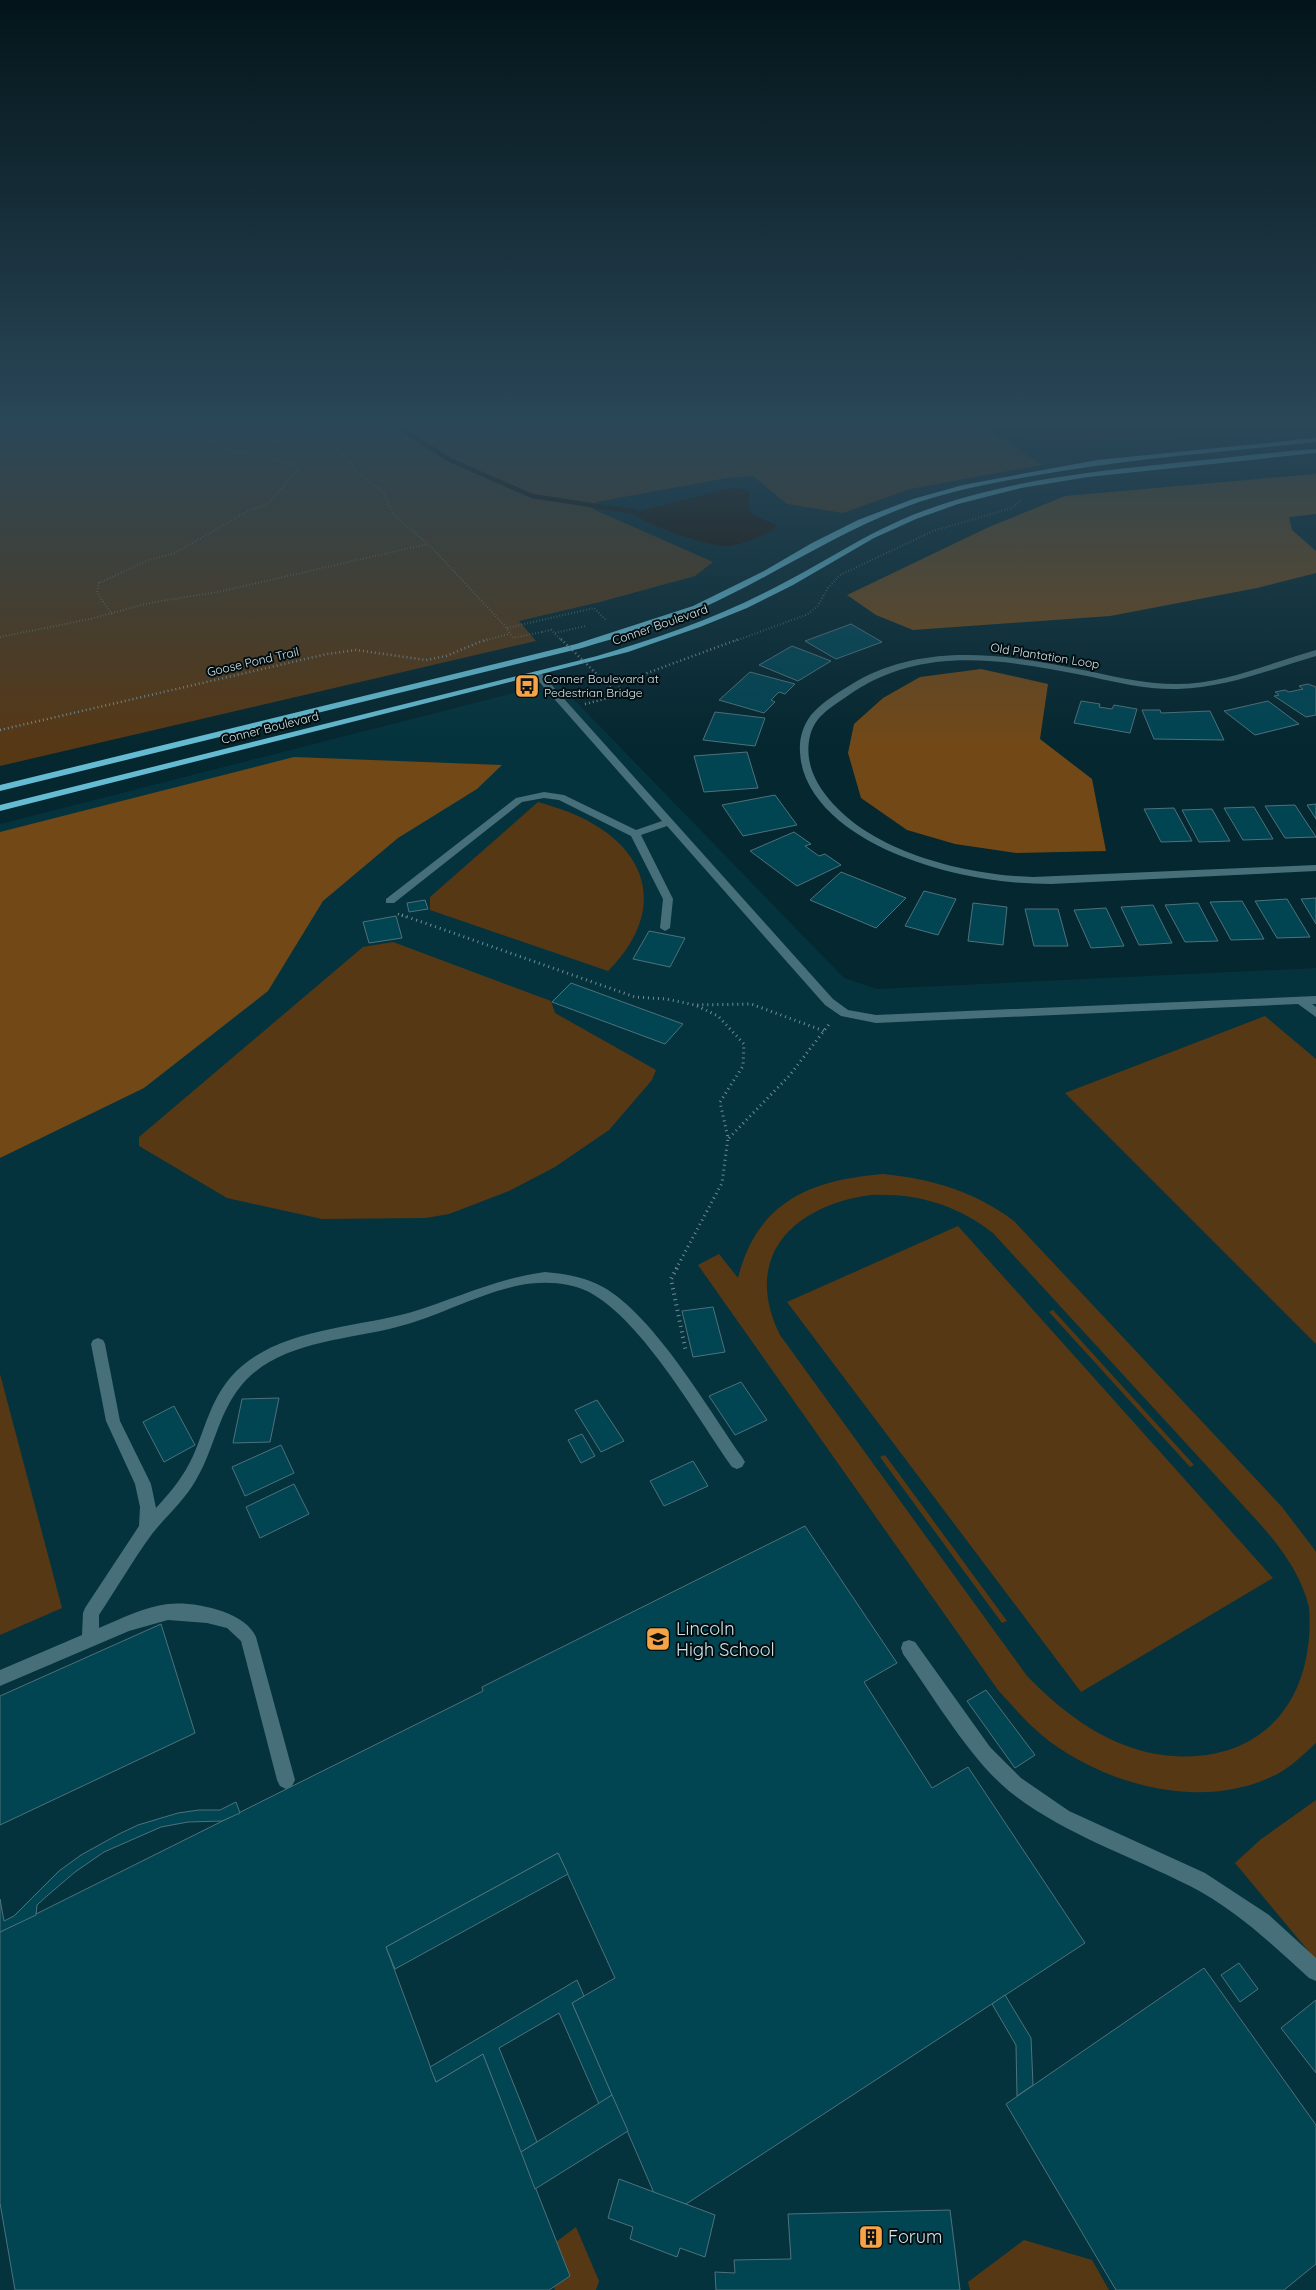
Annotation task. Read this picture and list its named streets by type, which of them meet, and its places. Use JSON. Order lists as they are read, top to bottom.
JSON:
{
  "streets": {
    "main road": ["Conner Boulevard"],
    "street": ["Old Plantation Loop"],
    "path": ["Goose Pond Trail"]
  },
  "places": {
    "bus stop": ["Conner Boulevard at Pedestrian Bridge"],
    "school or university": ["Lincoln High School"],
    "building": ["Forum"]
  }
}
